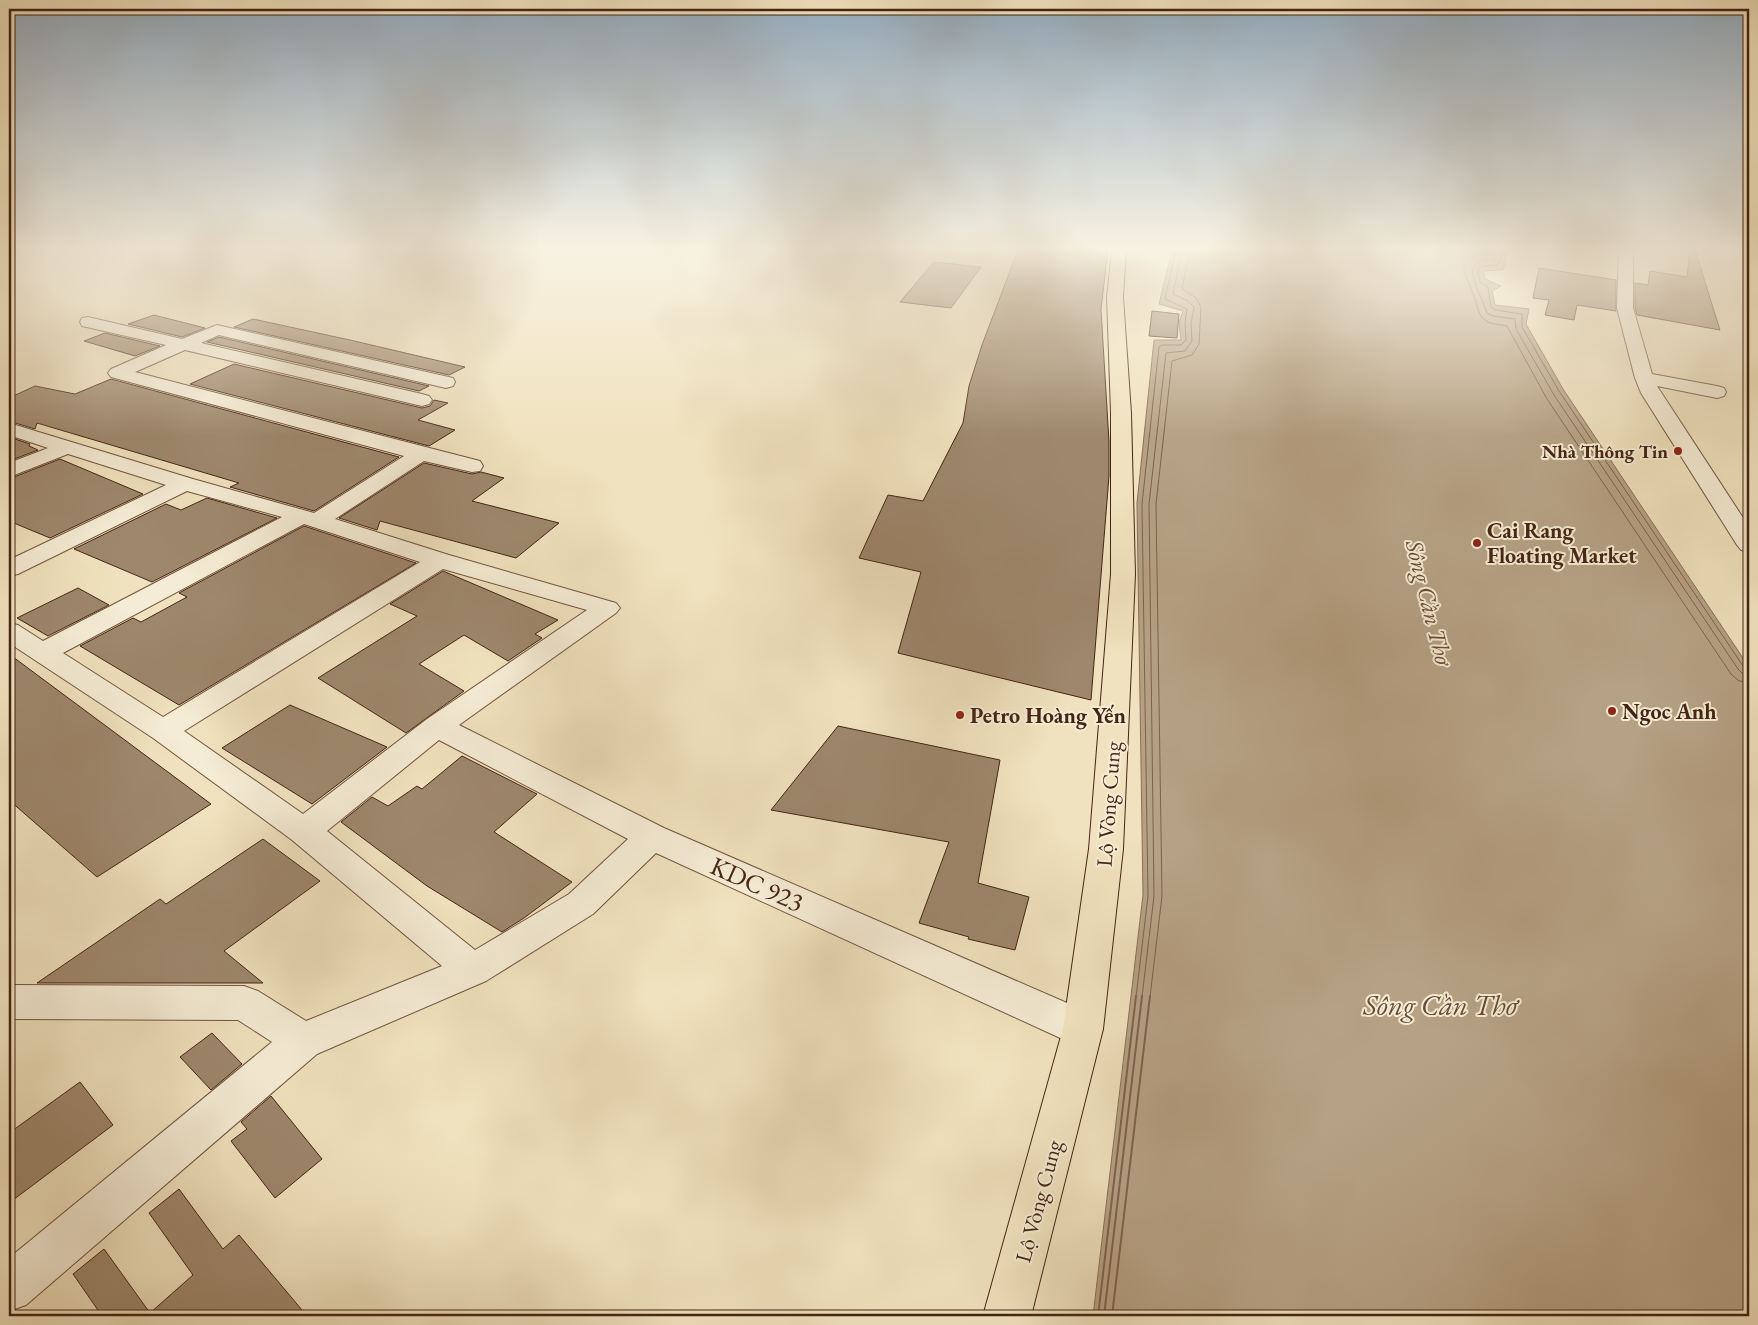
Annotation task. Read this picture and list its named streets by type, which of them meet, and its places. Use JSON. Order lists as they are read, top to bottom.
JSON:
{
  "streets": {
    "main road": ["Lộ Vòng Cung"],
    "street": ["KDC 923"]
  },
  "crossings": [
    ["Lộ Vòng Cung", "KDC 923"]
  ],
  "water": ["Sông Cần Thơ"],
  "places": [
    "Nhà Thông Tin",
    "Cai Rang Floating Market",
    "Ngoc Anh",
    "Petro Hoàng Yến"
  ]
}
